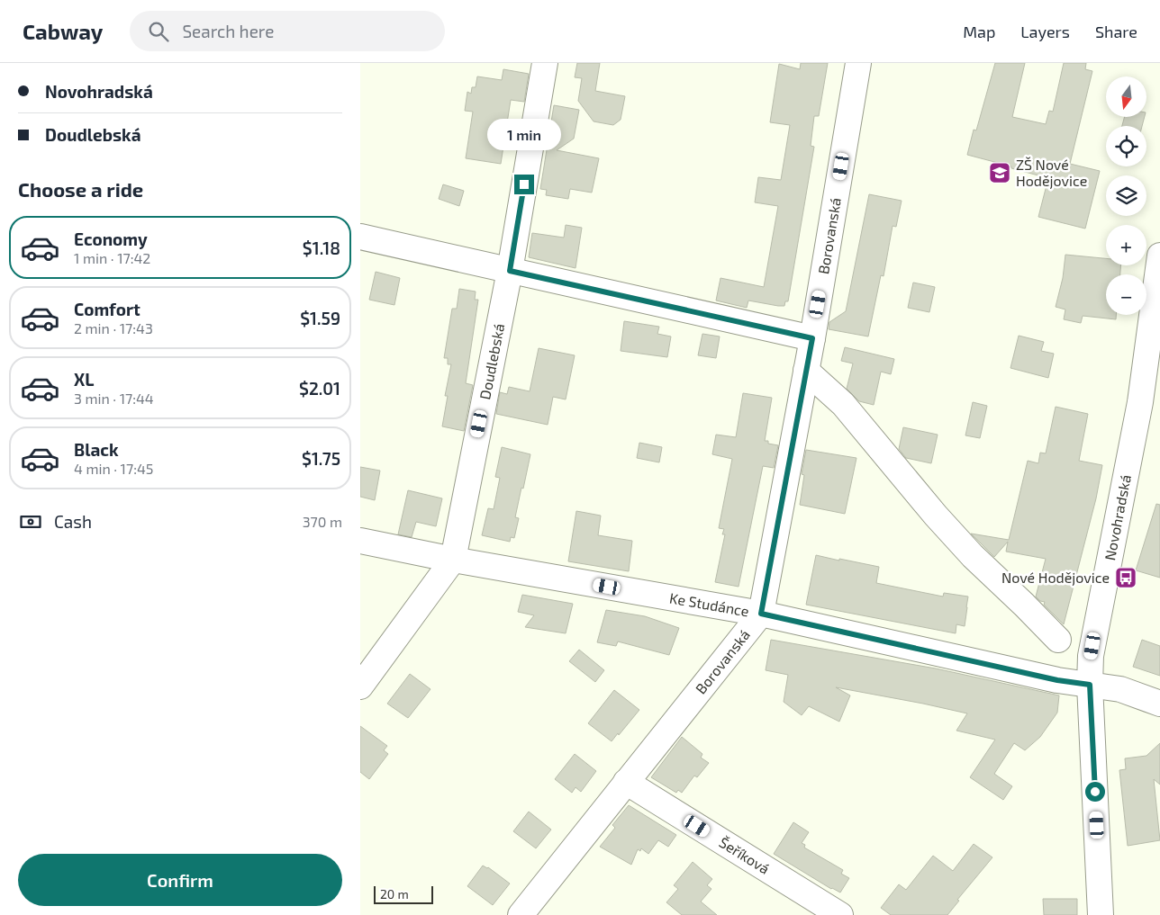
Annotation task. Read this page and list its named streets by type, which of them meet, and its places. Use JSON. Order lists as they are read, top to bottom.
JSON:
{
  "streets": {
    "street": [
      "Borovanská",
      "Doudlebská",
      "Novohradská",
      "Ke Studánce",
      "Šeříková"
    ]
  },
  "crossings": [
    ["Borovanská", "Ke Studánce"],
    ["Borovanská", "Šeříková"],
    ["Doudlebská", "Ke Studánce"],
    ["Novohradská", "Ke Studánce"]
  ],
  "places": {
    "school or university": ["ZŠ Nové Hodějovice"],
    "bus stop": ["Nové Hodějovice"]
  },
  "scale_bar": "20 m",
  "north": "bottom",
  "page": {
    "header": "Cabway",
    "search": "Search here",
    "nav": ["Map", "Layers", "Share"],
    "banner": ["Novohradská", "Doudlebská"],
    "map_buttons": ["+", "−"],
    "bubble": "1 min",
    "heading": "Choose a ride",
    "list": [
      {
        "name": "Economy",
        "note": "1 min · 17:42",
        "value": "$1.18"
      },
      {
        "name": "Comfort",
        "note": "2 min · 17:43",
        "value": "$1.59"
      },
      {
        "name": "XL",
        "note": "3 min · 17:44",
        "value": "$2.01"
      },
      {
        "name": "Black",
        "note": "4 min · 17:45",
        "value": "$1.75"
      }
    ],
    "pay": ["Cash", "370 m"],
    "buttons": "Confirm",
    "scale": "20 m"
  }
}
